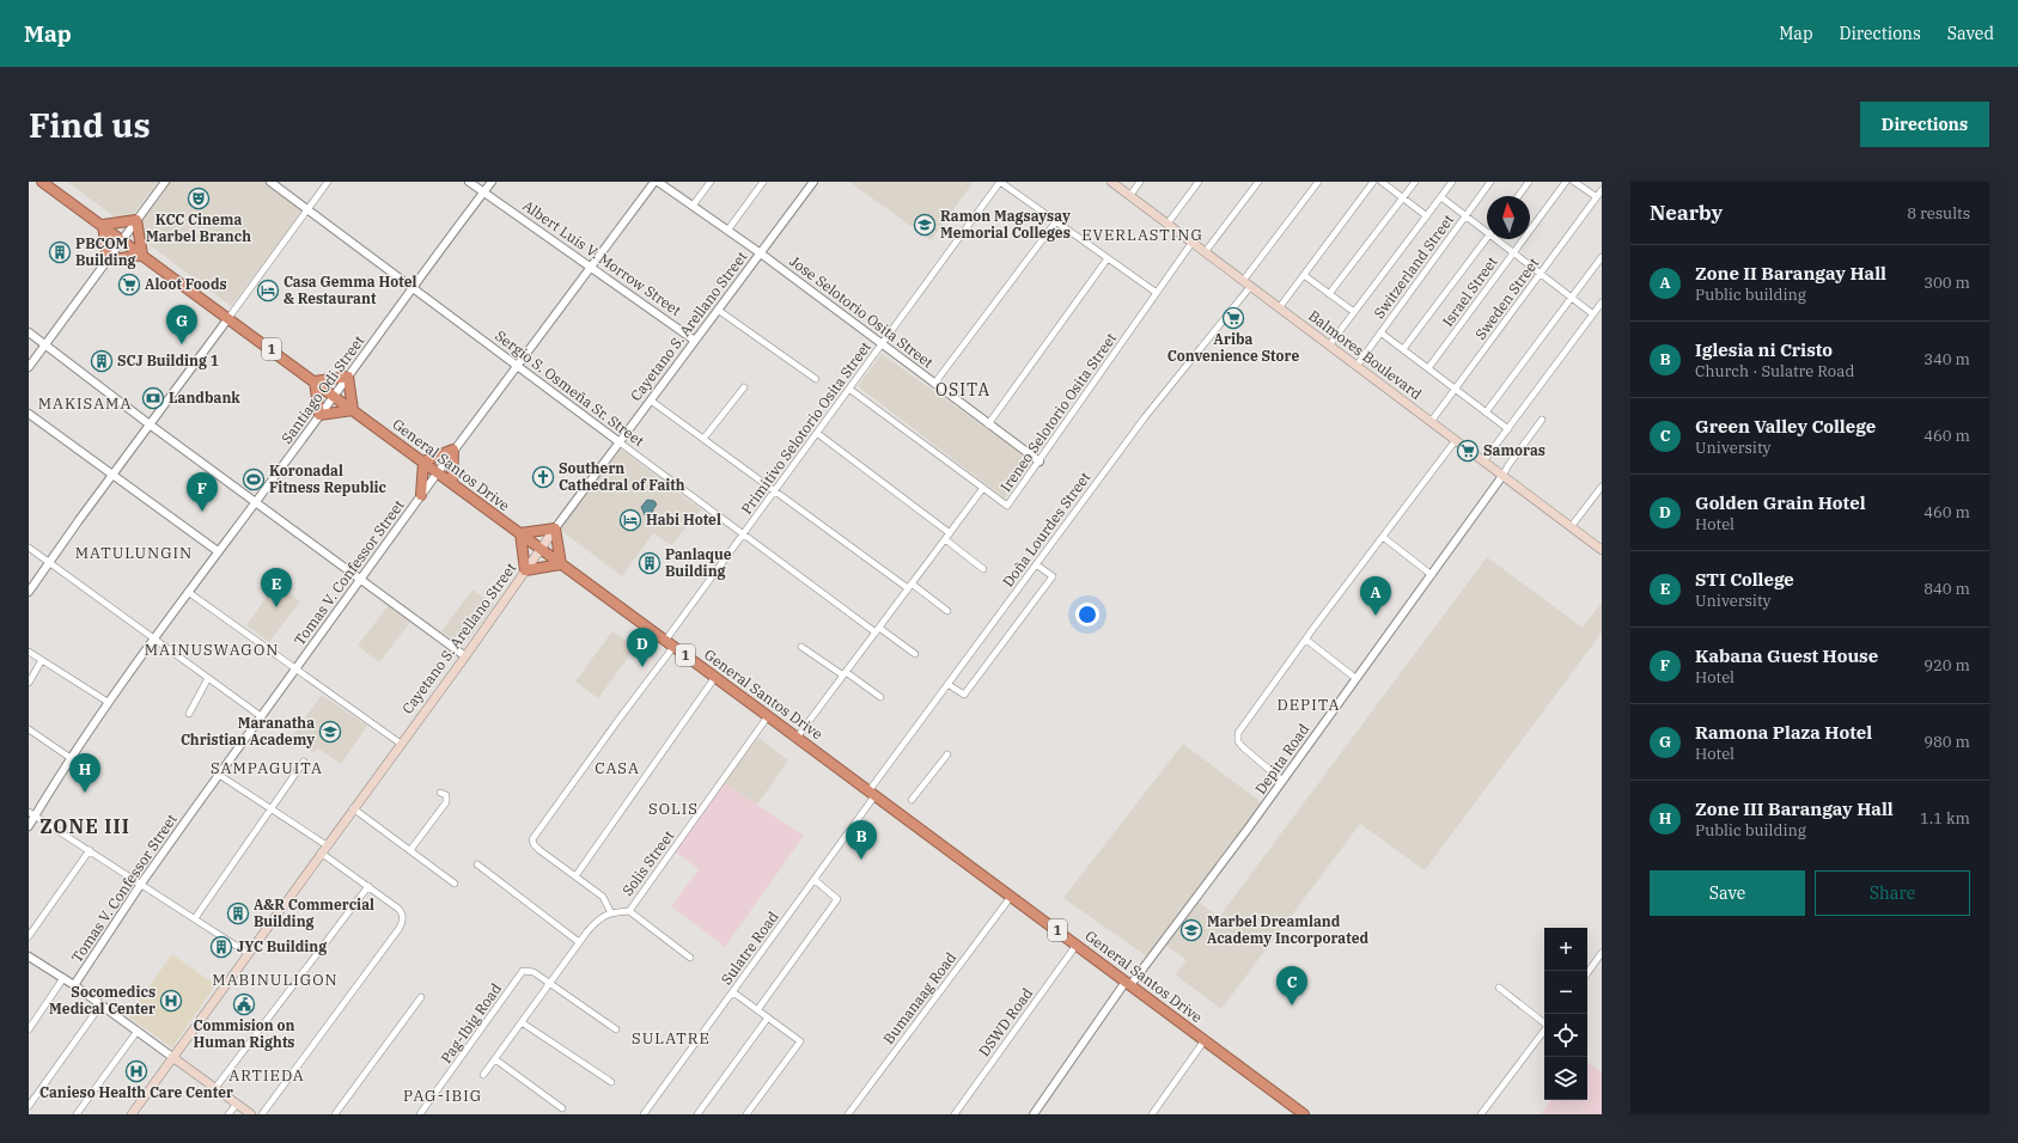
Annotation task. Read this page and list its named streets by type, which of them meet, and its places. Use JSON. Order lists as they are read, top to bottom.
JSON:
{
  "streets": {
    "highway": ["1", "General Santos Drive"],
    "main road": ["Cayetano S. Arellano Street", "Balmores Boulevard"],
    "street": [
      "Albert Luis V. Morrow Street",
      "Switzerland Street",
      "Israel Street",
      "Sweden Street",
      "Jose Selotorio Osita Street",
      "Sergio S. Osmeña Sr. Street",
      "Santiago Odi Street",
      "Ireneo Selotorio Osita Street",
      "Primitivo Selotorio Osita Street",
      "Doña Lourdes Street",
      "Tomas V. Confessor Street",
      "Depita Road",
      "Solis Street",
      "Sulatre Road",
      "Bumanaag Road",
      "DSWD Road",
      "Pag-Ibig Road"
    ]
  },
  "crossings": [
    ["Albert Luis V. Morrow Street", "Cayetano S. Arellano Street"],
    ["Albert Luis V. Morrow Street", "Santiago Odi Street"],
    ["Albert Luis V. Morrow Street", "Tomas V. Confessor Street"],
    ["Switzerland Street", "Balmores Boulevard"],
    ["Sweden Street", "Balmores Boulevard"],
    ["Jose Selotorio Osita Street", "Cayetano S. Arellano Street"],
    ["Jose Selotorio Osita Street", "Ireneo Selotorio Osita Street"],
    ["Jose Selotorio Osita Street", "Primitivo Selotorio Osita Street"],
    ["Jose Selotorio Osita Street", "Tomas V. Confessor Street"],
    ["Cayetano S. Arellano Street", "Sergio S. Osmeña Sr. Street"],
    ["Cayetano S. Arellano Street", "General Santos Drive"],
    ["Balmores Boulevard", "Ireneo Selotorio Osita Street"],
    ["Balmores Boulevard", "Doña Lourdes Street"],
    ["Balmores Boulevard", "Depita Road"],
    ["Sergio S. Osmeña Sr. Street", "Santiago Odi Street"],
    ["Sergio S. Osmeña Sr. Street", "Ireneo Selotorio Osita Street"],
    ["Sergio S. Osmeña Sr. Street", "Primitivo Selotorio Osita Street"],
    ["Sergio S. Osmeña Sr. Street", "Tomas V. Confessor Street"],
    ["Santiago Odi Street", "General Santos Drive"],
    ["Ireneo Selotorio Osita Street", "General Santos Drive"],
    ["Primitivo Selotorio Osita Street", "General Santos Drive"],
    ["General Santos Drive", "Doña Lourdes Street"],
    ["General Santos Drive", "Tomas V. Confessor Street"],
    ["General Santos Drive", "Depita Road"],
    ["General Santos Drive", "Solis Street"],
    ["General Santos Drive", "Sulatre Road"],
    ["General Santos Drive", "Bumanaag Road"],
    ["General Santos Drive", "DSWD Road"],
    ["Doña Lourdes Street", "Sulatre Road"],
    ["Solis Street", "Pag-Ibig Road"]
  ],
  "districts": [
    "EVERLASTING",
    "OSITA",
    "MAKISAMA",
    "MATULUNGIN",
    "MAINUSWAGON",
    "DEPITA",
    "SAMPAGUITA",
    "CASA",
    "SOLIS",
    "ZONE III",
    "MABINULIGON",
    "SULATRE",
    "ARTIEDA",
    "PAG-IBIG"
  ],
  "places": {
    "theatre": ["KCC Cinema Marbel Branch"],
    "school or university": ["Ramon Magsaysay Memorial Colleges", "Maranatha Christian Academy", "Marbel Dreamland Academy Incorporated"],
    "building": [
      "PBCOM Building",
      "SCJ Building 1",
      "Panlaque Building",
      "A&R Commercial Building",
      "JYC Building"
    ],
    "supermarket": ["Aloot Foods", "Ariba Convenience Store", "Samoras"],
    "hotel": ["Casa Gemma Hotel & Restaurant", "Habi Hotel"],
    "bank": ["Landbank"],
    "church": ["Southern Cathedral of Faith"],
    "sports": ["Koronadal Fitness Republic"],
    "hospital": ["Socomedics Medical Center", "Canieso Health Care Center"],
    "public building": ["Commision on Human Rights"]
  },
  "north": "top",
  "page": {
    "header": "Map",
    "nav": ["Map", "Directions", "Saved"],
    "buttons": [
      "Directions",
      ["Save", "Share"]
    ],
    "title": "Find us",
    "heading": ["Nearby", "8 results"],
    "list": [
      {
        "mark": "A",
        "name": "Zone II Barangay Hall",
        "note": "Public building",
        "value": "300 m"
      },
      {
        "mark": "B",
        "name": "Iglesia ni Cristo",
        "note": "Church · Sulatre Road",
        "value": "340 m"
      },
      {
        "mark": "C",
        "name": "Green Valley College",
        "note": "University",
        "value": "460 m"
      },
      {
        "mark": "D",
        "name": "Golden Grain Hotel",
        "note": "Hotel",
        "value": "460 m"
      },
      {
        "mark": "E",
        "name": "STI College",
        "note": "University",
        "value": "840 m"
      },
      {
        "mark": "F",
        "name": "Kabana Guest House",
        "note": "Hotel",
        "value": "920 m"
      },
      {
        "mark": "G",
        "name": "Ramona Plaza Hotel",
        "note": "Hotel",
        "value": "980 m"
      },
      {
        "mark": "H",
        "name": "Zone III Barangay Hall",
        "note": "Public building",
        "value": "1.1 km"
      }
    ],
    "pins": [
      "G",
      "F",
      "E",
      "A",
      "D",
      "H",
      "B",
      "C"
    ],
    "map_buttons": ["+", "−"]
  }
}
